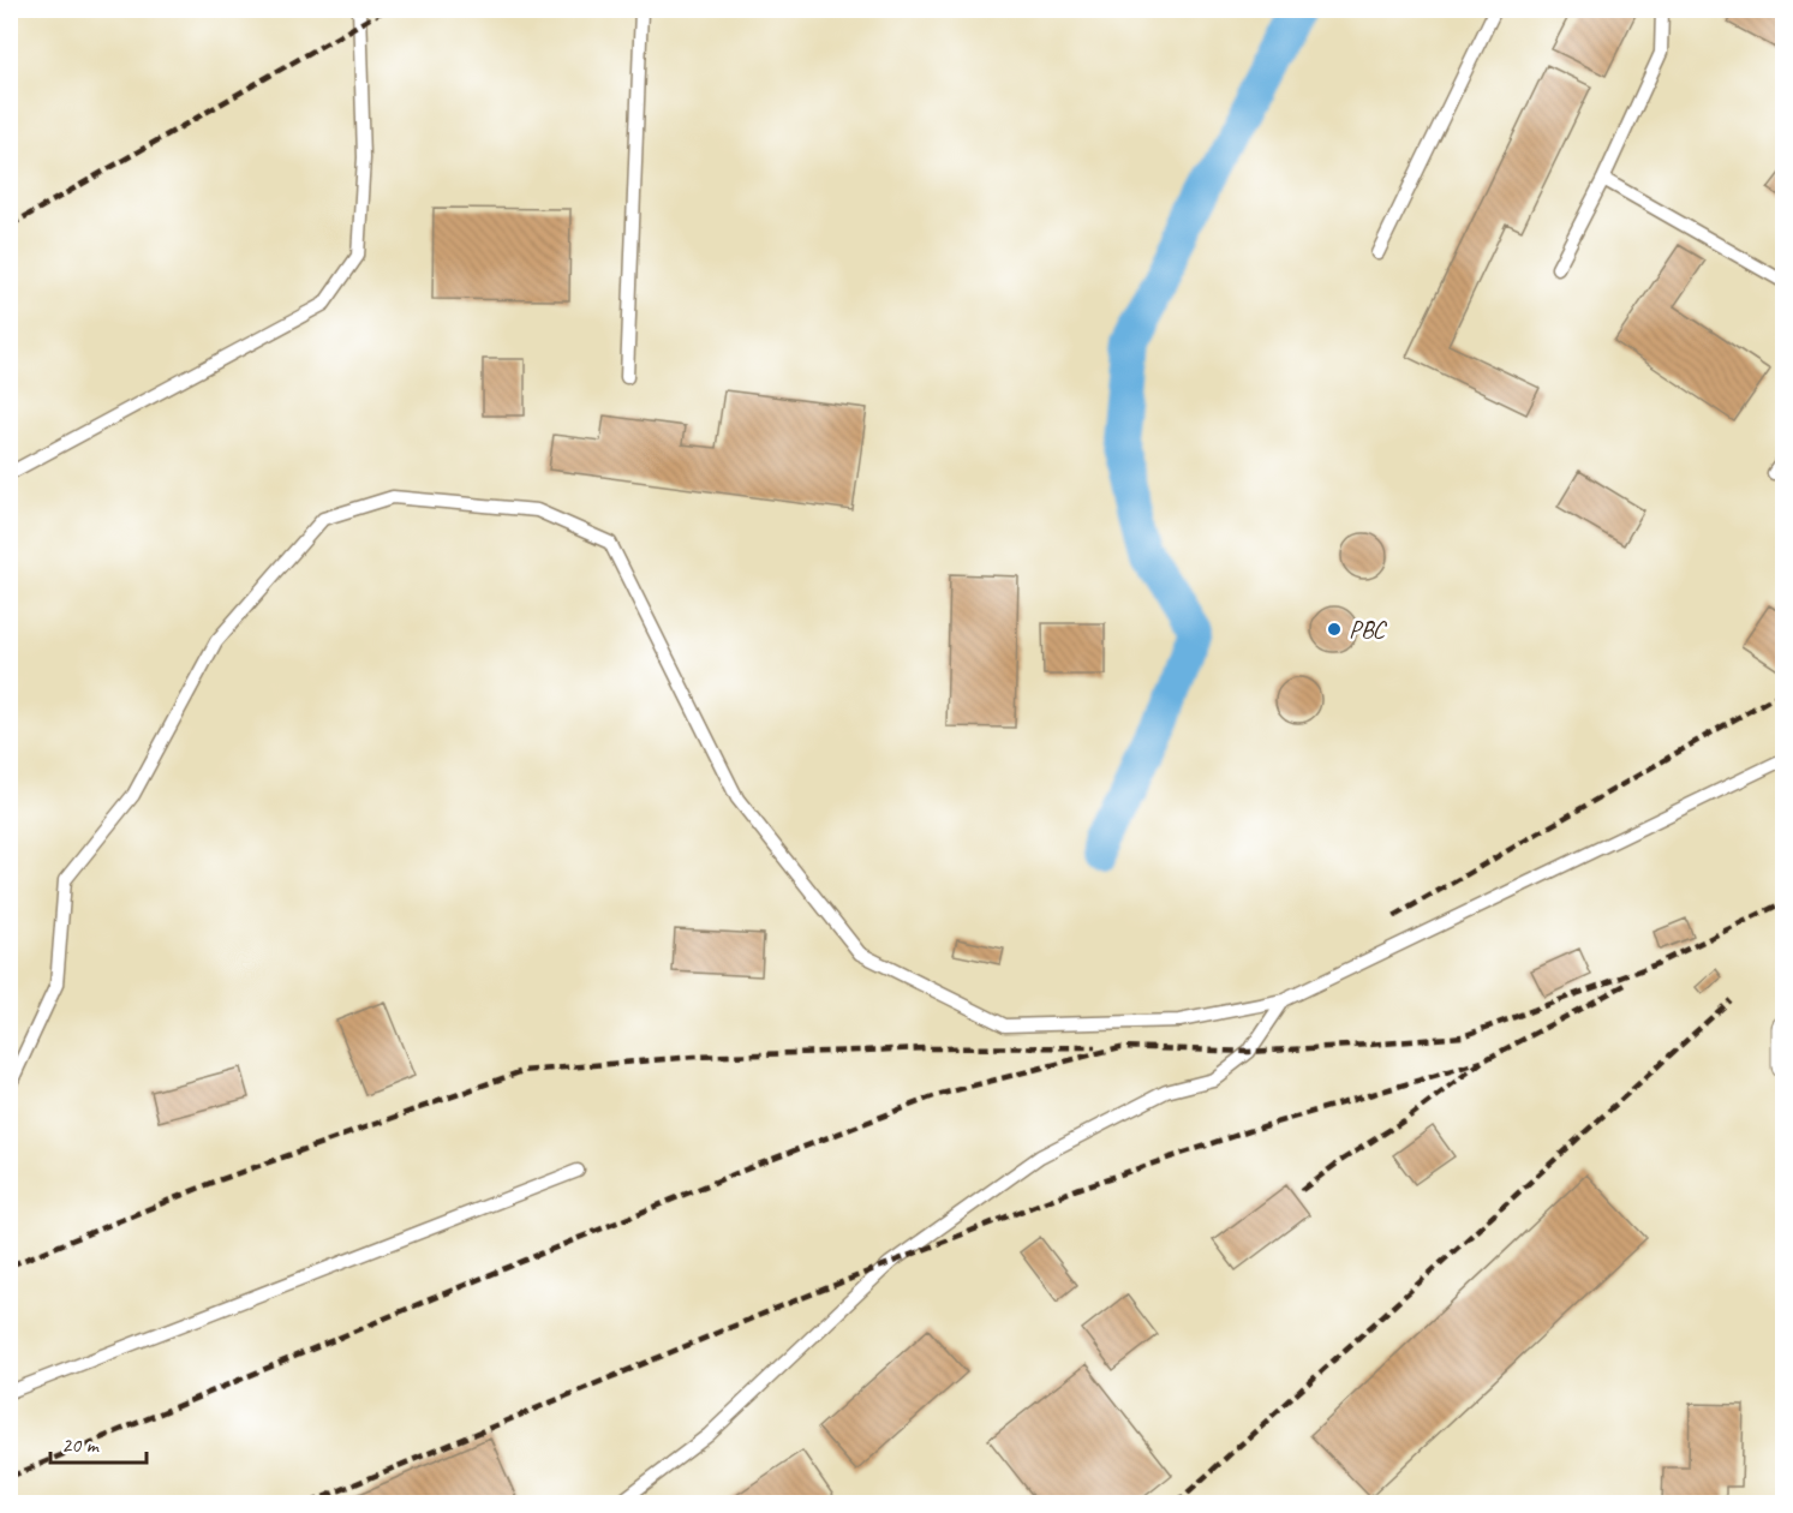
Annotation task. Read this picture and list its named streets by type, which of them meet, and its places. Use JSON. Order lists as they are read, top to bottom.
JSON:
{
  "places": ["РВС"],
  "scale_bar": "20 m"
}
